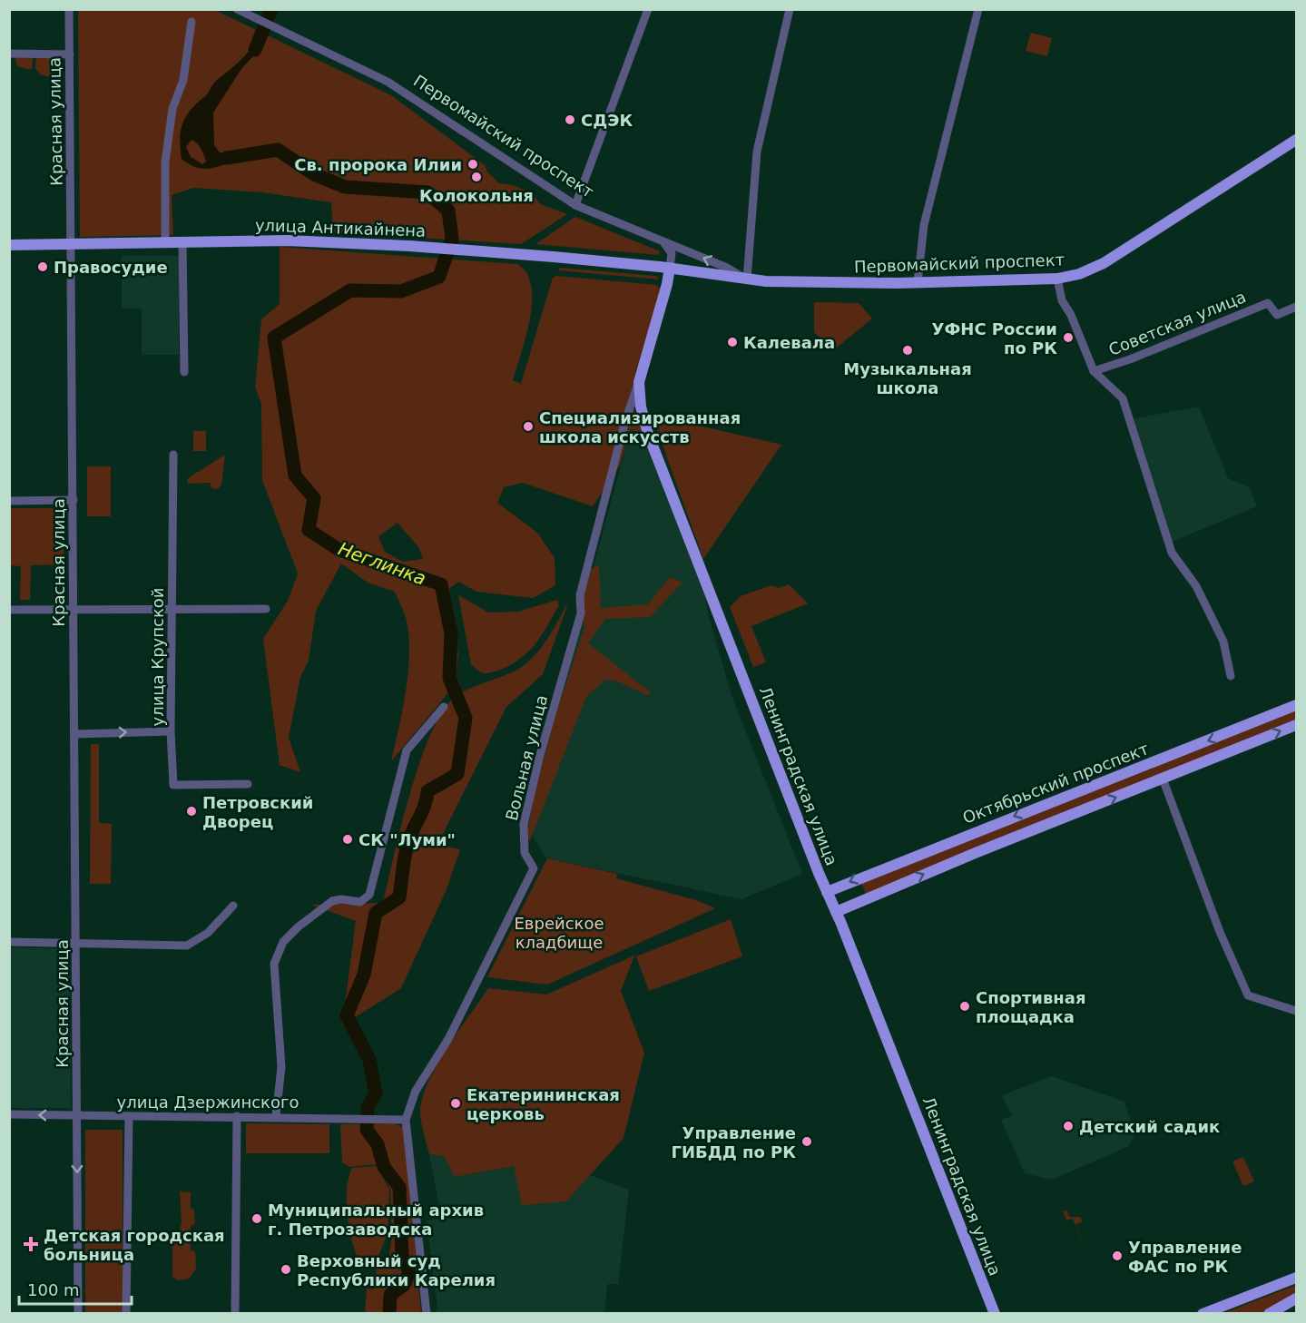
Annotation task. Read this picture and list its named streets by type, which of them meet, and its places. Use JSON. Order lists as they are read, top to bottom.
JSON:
{
  "streets": {
    "main road": [
      "Первомайский проспект",
      "улица Антикайнена",
      "Ленинградская улица",
      "Октябрьский проспект"
    ],
    "street": [
      "Красная улица",
      "Советская улица",
      "улица Крупской",
      "Вольная улица",
      "улица Дзержинского"
    ]
  },
  "crossings": [
    ["Красная улица", "улица Антикайнена"],
    ["Красная улица", "улица Дзержинского"],
    ["Первомайский проспект", "улица Антикайнена"],
    ["Первомайский проспект", "Ленинградская улица"],
    ["улица Антикайнена", "Ленинградская улица"],
    ["Вольная улица", "Ленинградская улица"],
    ["Вольная улица", "улица Дзержинского"],
    ["Ленинградская улица", "Октябрьский проспект"]
  ],
  "water": ["Неглинка"],
  "parks": ["Еврейское кладбище"],
  "places": {
    "other": [
      "СДЭК",
      "Св. пророка Илии",
      "Колокольня",
      "Правосудие",
      "УФНС России по РК",
      "Калевала",
      "Музыкальная школа",
      "Специализированная школа искусств",
      "Петровский Дворец",
      "СК \"Луми\"",
      "Спортивная площадка",
      "Екатерининская церковь",
      "Детский садик",
      "Управление ГИБДД по РК",
      "Муниципальный архив г. Петрозаводска",
      "Управление ФАС по РК",
      "Верховный суд Республики Карелия"
    ],
    "health": ["Детская городская больница"]
  },
  "scale_bar": "100 m"
}
